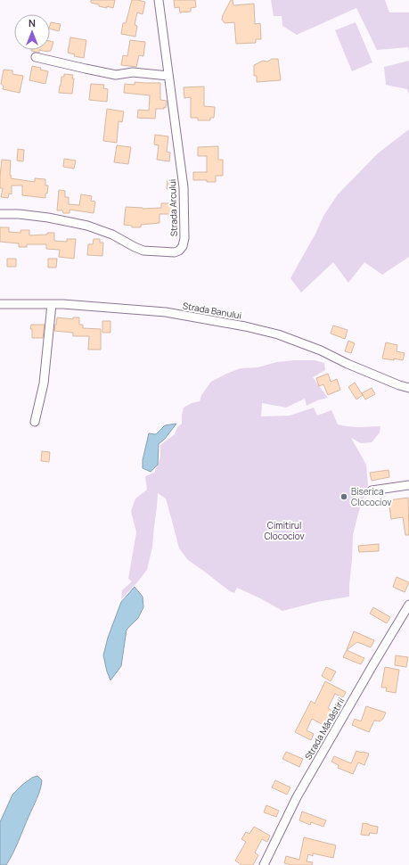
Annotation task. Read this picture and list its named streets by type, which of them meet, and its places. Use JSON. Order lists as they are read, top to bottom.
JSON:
{
  "streets": {
    "street": ["Strada Arcului", "Strada Banului", "Strada Mănăstirii"]
  },
  "parks": ["Cimitirul Clocociov"],
  "places": ["Biserica Clocociov"],
  "north": "top"
}
